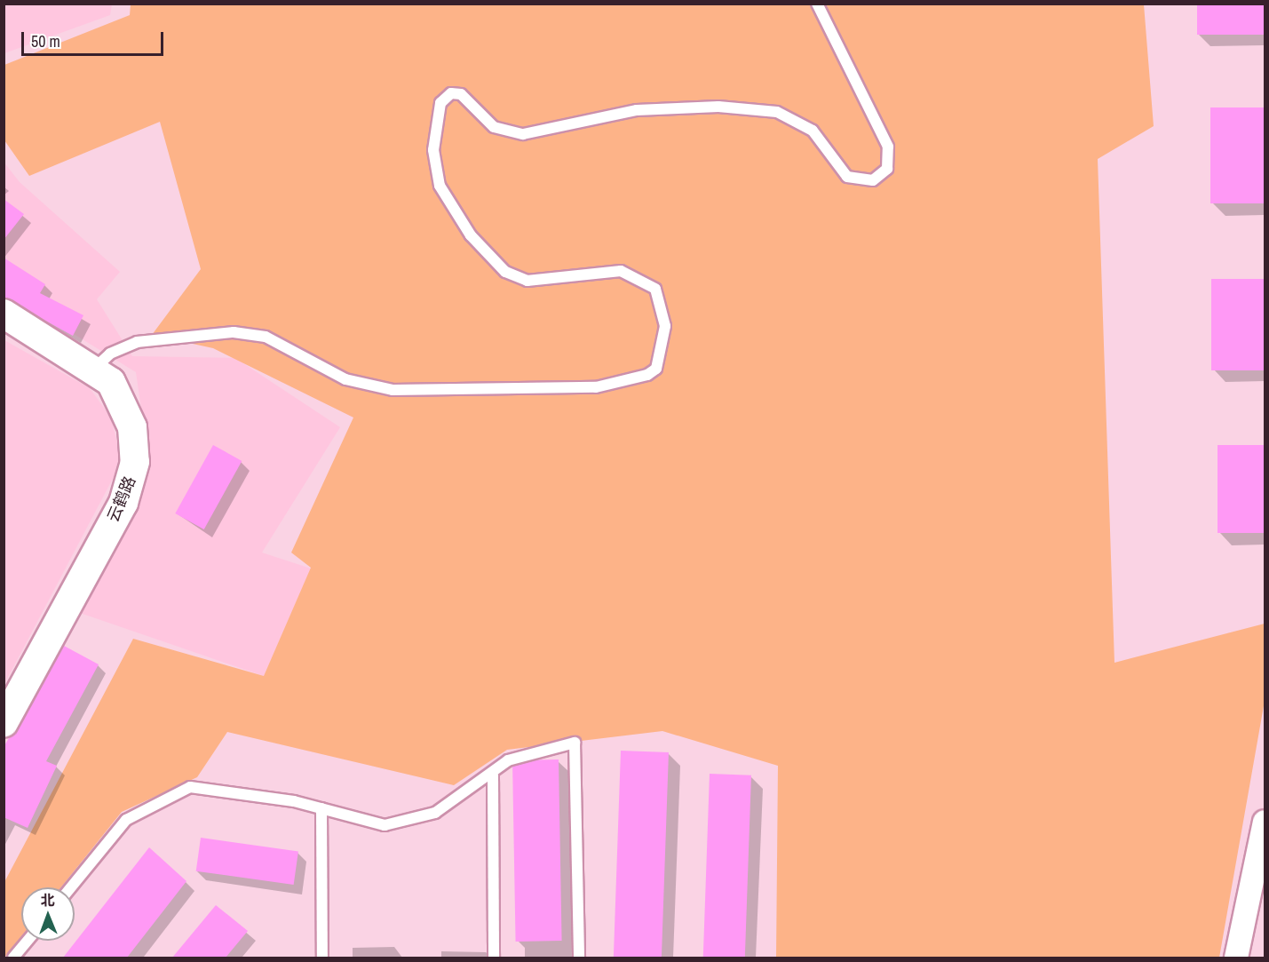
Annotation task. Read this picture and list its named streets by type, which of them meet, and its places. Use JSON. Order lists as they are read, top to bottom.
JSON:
{
  "streets": {
    "street": ["云鹤路"]
  },
  "scale_bar": "50 m",
  "north": "top"
}
